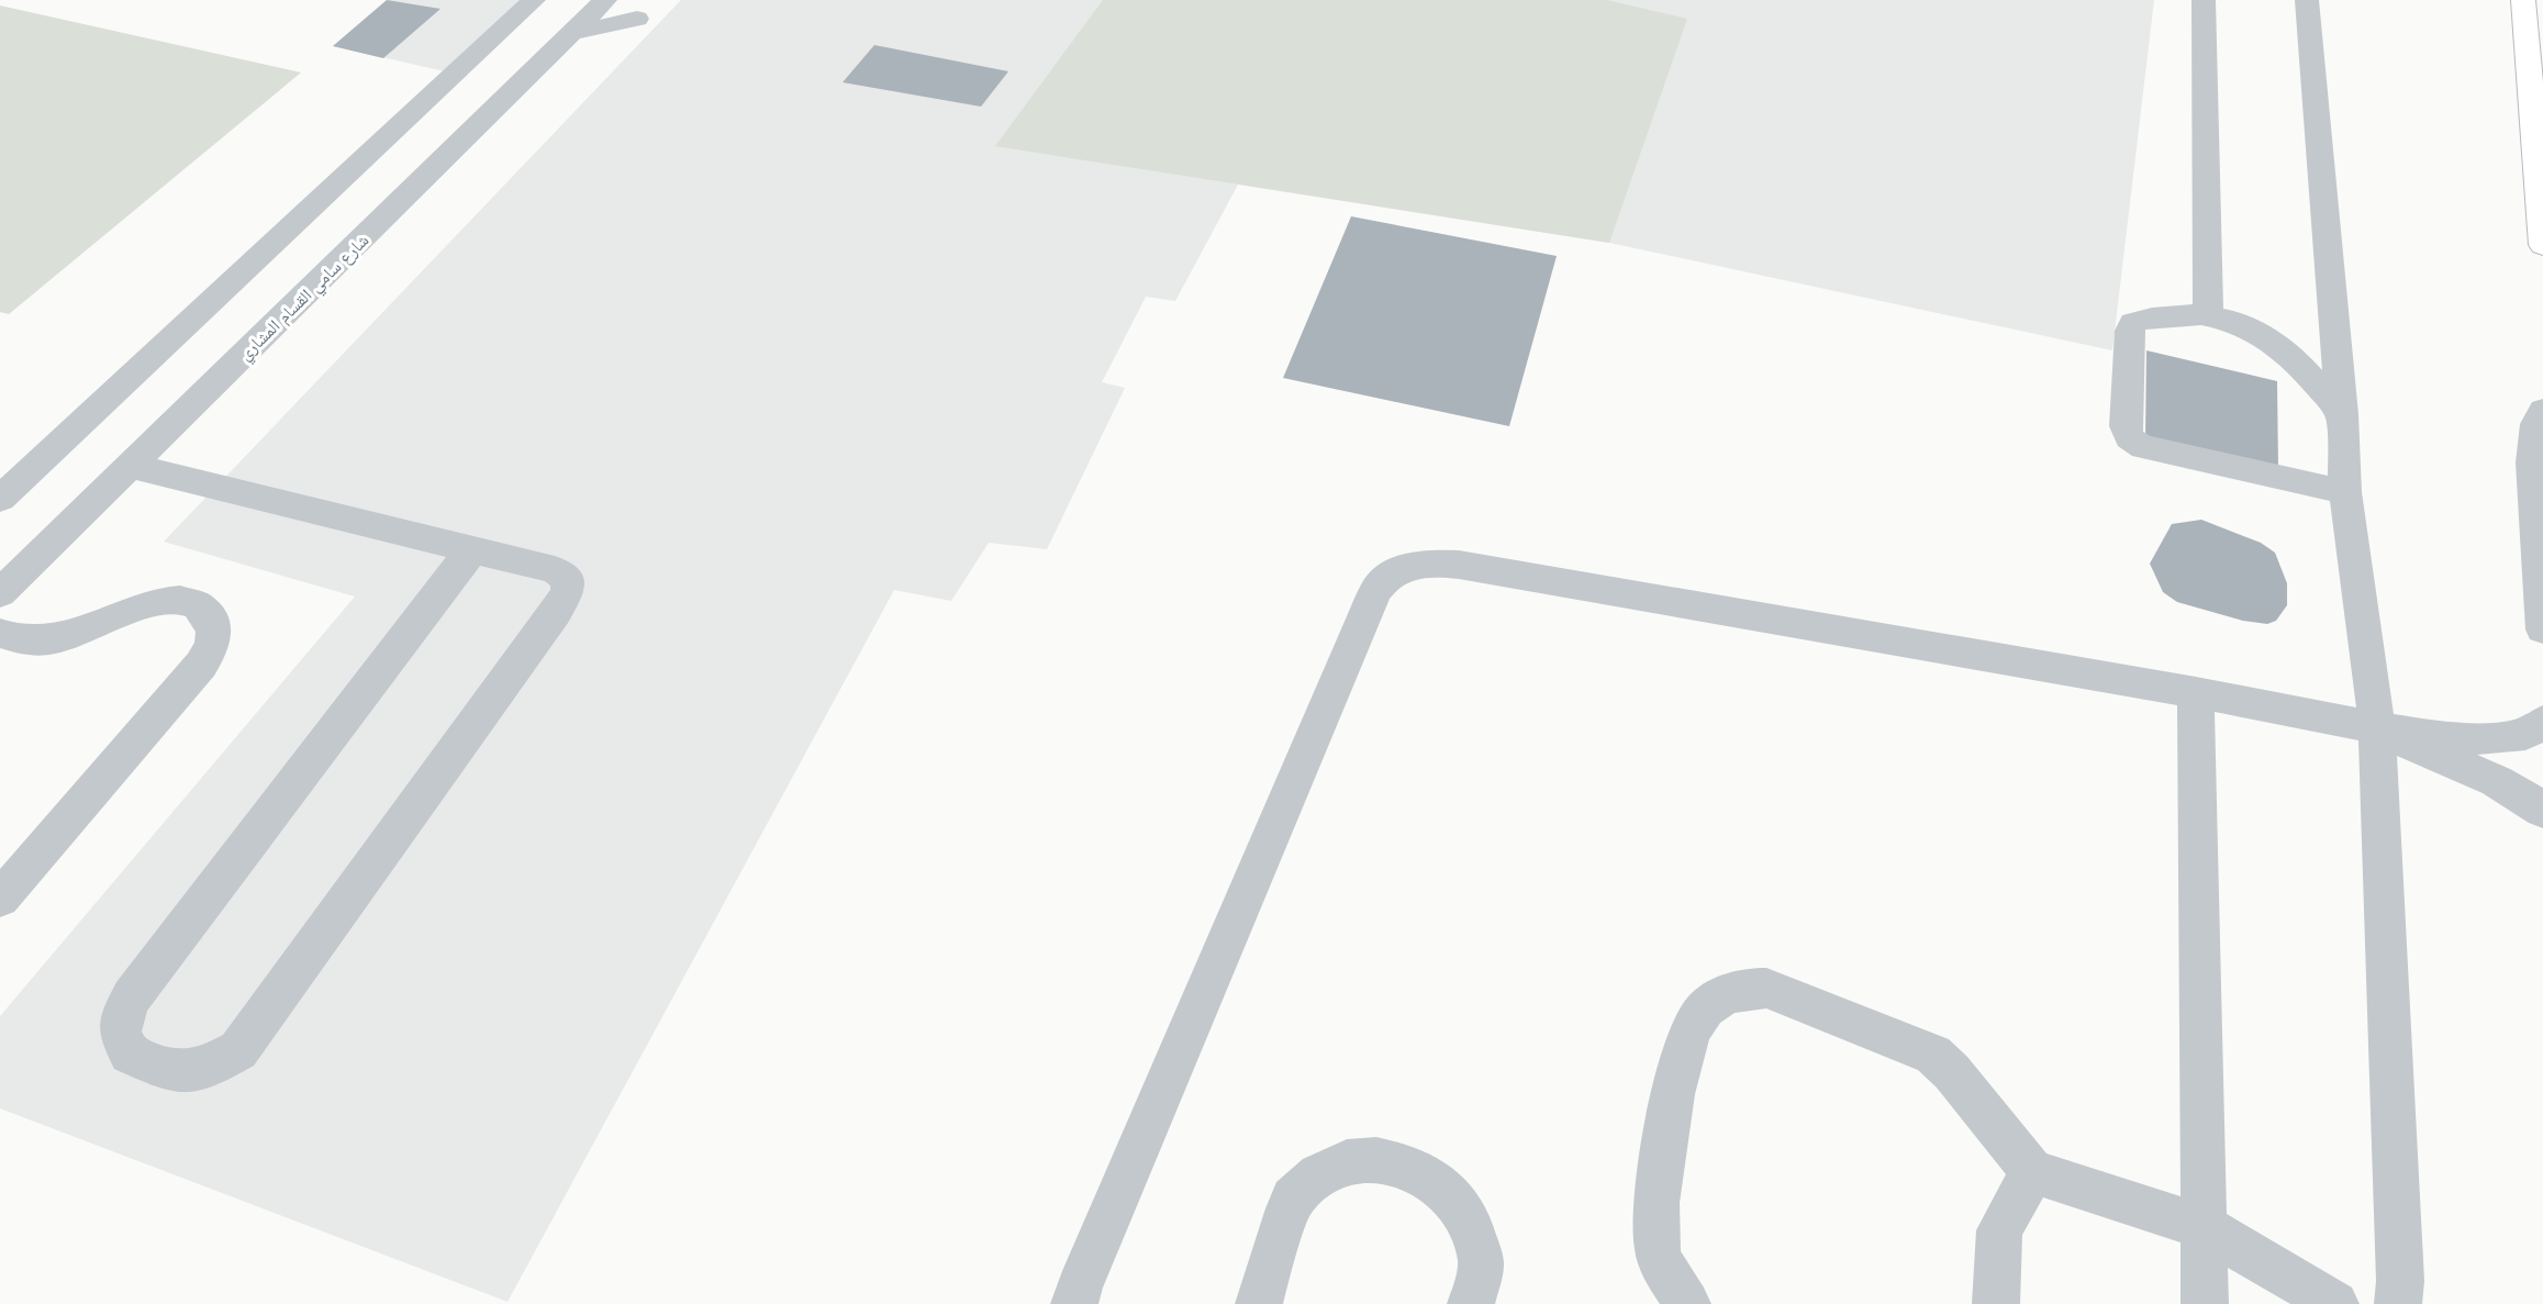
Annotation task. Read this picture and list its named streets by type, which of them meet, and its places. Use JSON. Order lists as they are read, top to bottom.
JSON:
{
  "streets": {
    "street": ["شارع سامي القسام المشاري"]
  }
}
